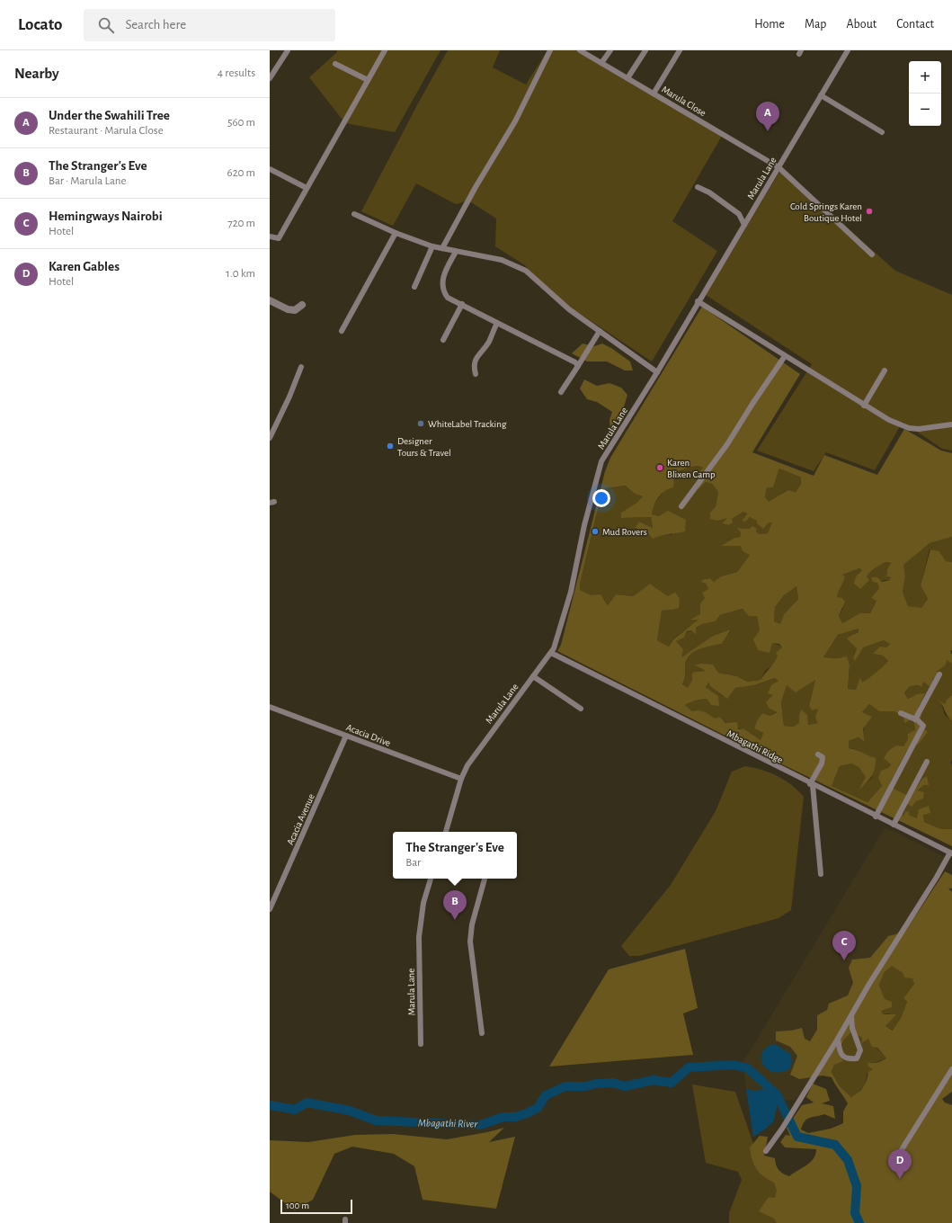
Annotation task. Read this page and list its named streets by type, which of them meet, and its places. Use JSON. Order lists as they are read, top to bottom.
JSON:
{
  "streets": {
    "street": [
      "Marula Close",
      "Marula Lane",
      "Acacia Drive",
      "Mbagathi Ridge",
      "Acacia Avenue"
    ]
  },
  "crossings": [
    ["Marula Close", "Marula Lane"],
    ["Marula Lane", "Acacia Drive"],
    ["Marula Lane", "Mbagathi Ridge"],
    ["Acacia Drive", "Acacia Avenue"]
  ],
  "water": ["Mbagathi River"],
  "places": [
    "Cold Springs Karen Boutique Hotel",
    "WhiteLabel Tracking",
    "Designer Tours & Travel",
    "Karen Blixen Camp",
    "Mud Rovers"
  ],
  "scale_bar": "100 m",
  "page": {
    "header": "Locato",
    "search": "Search here",
    "nav": [
      "Home",
      "Map",
      "About",
      "Contact"
    ],
    "heading": ["Nearby", "4 results"],
    "map_buttons": ["+", "−"],
    "list": [
      {
        "mark": "A",
        "name": "Under the Swahili Tree",
        "note": "Restaurant · Marula Close",
        "value": "560 m"
      },
      {
        "mark": "B",
        "name": "The Stranger's Eve",
        "note": "Bar · Marula Lane",
        "value": "620 m"
      },
      {
        "mark": "C",
        "name": "Hemingways Nairobi",
        "note": "Hotel",
        "value": "720 m"
      },
      {
        "mark": "D",
        "name": "Karen Gables",
        "note": "Hotel",
        "value": "1.0 km"
      }
    ],
    "pins": [
      "A",
      "B",
      "C",
      "D"
    ],
    "popup": ["The Stranger's Eve", "Bar"],
    "scale": "100 m"
  }
}
